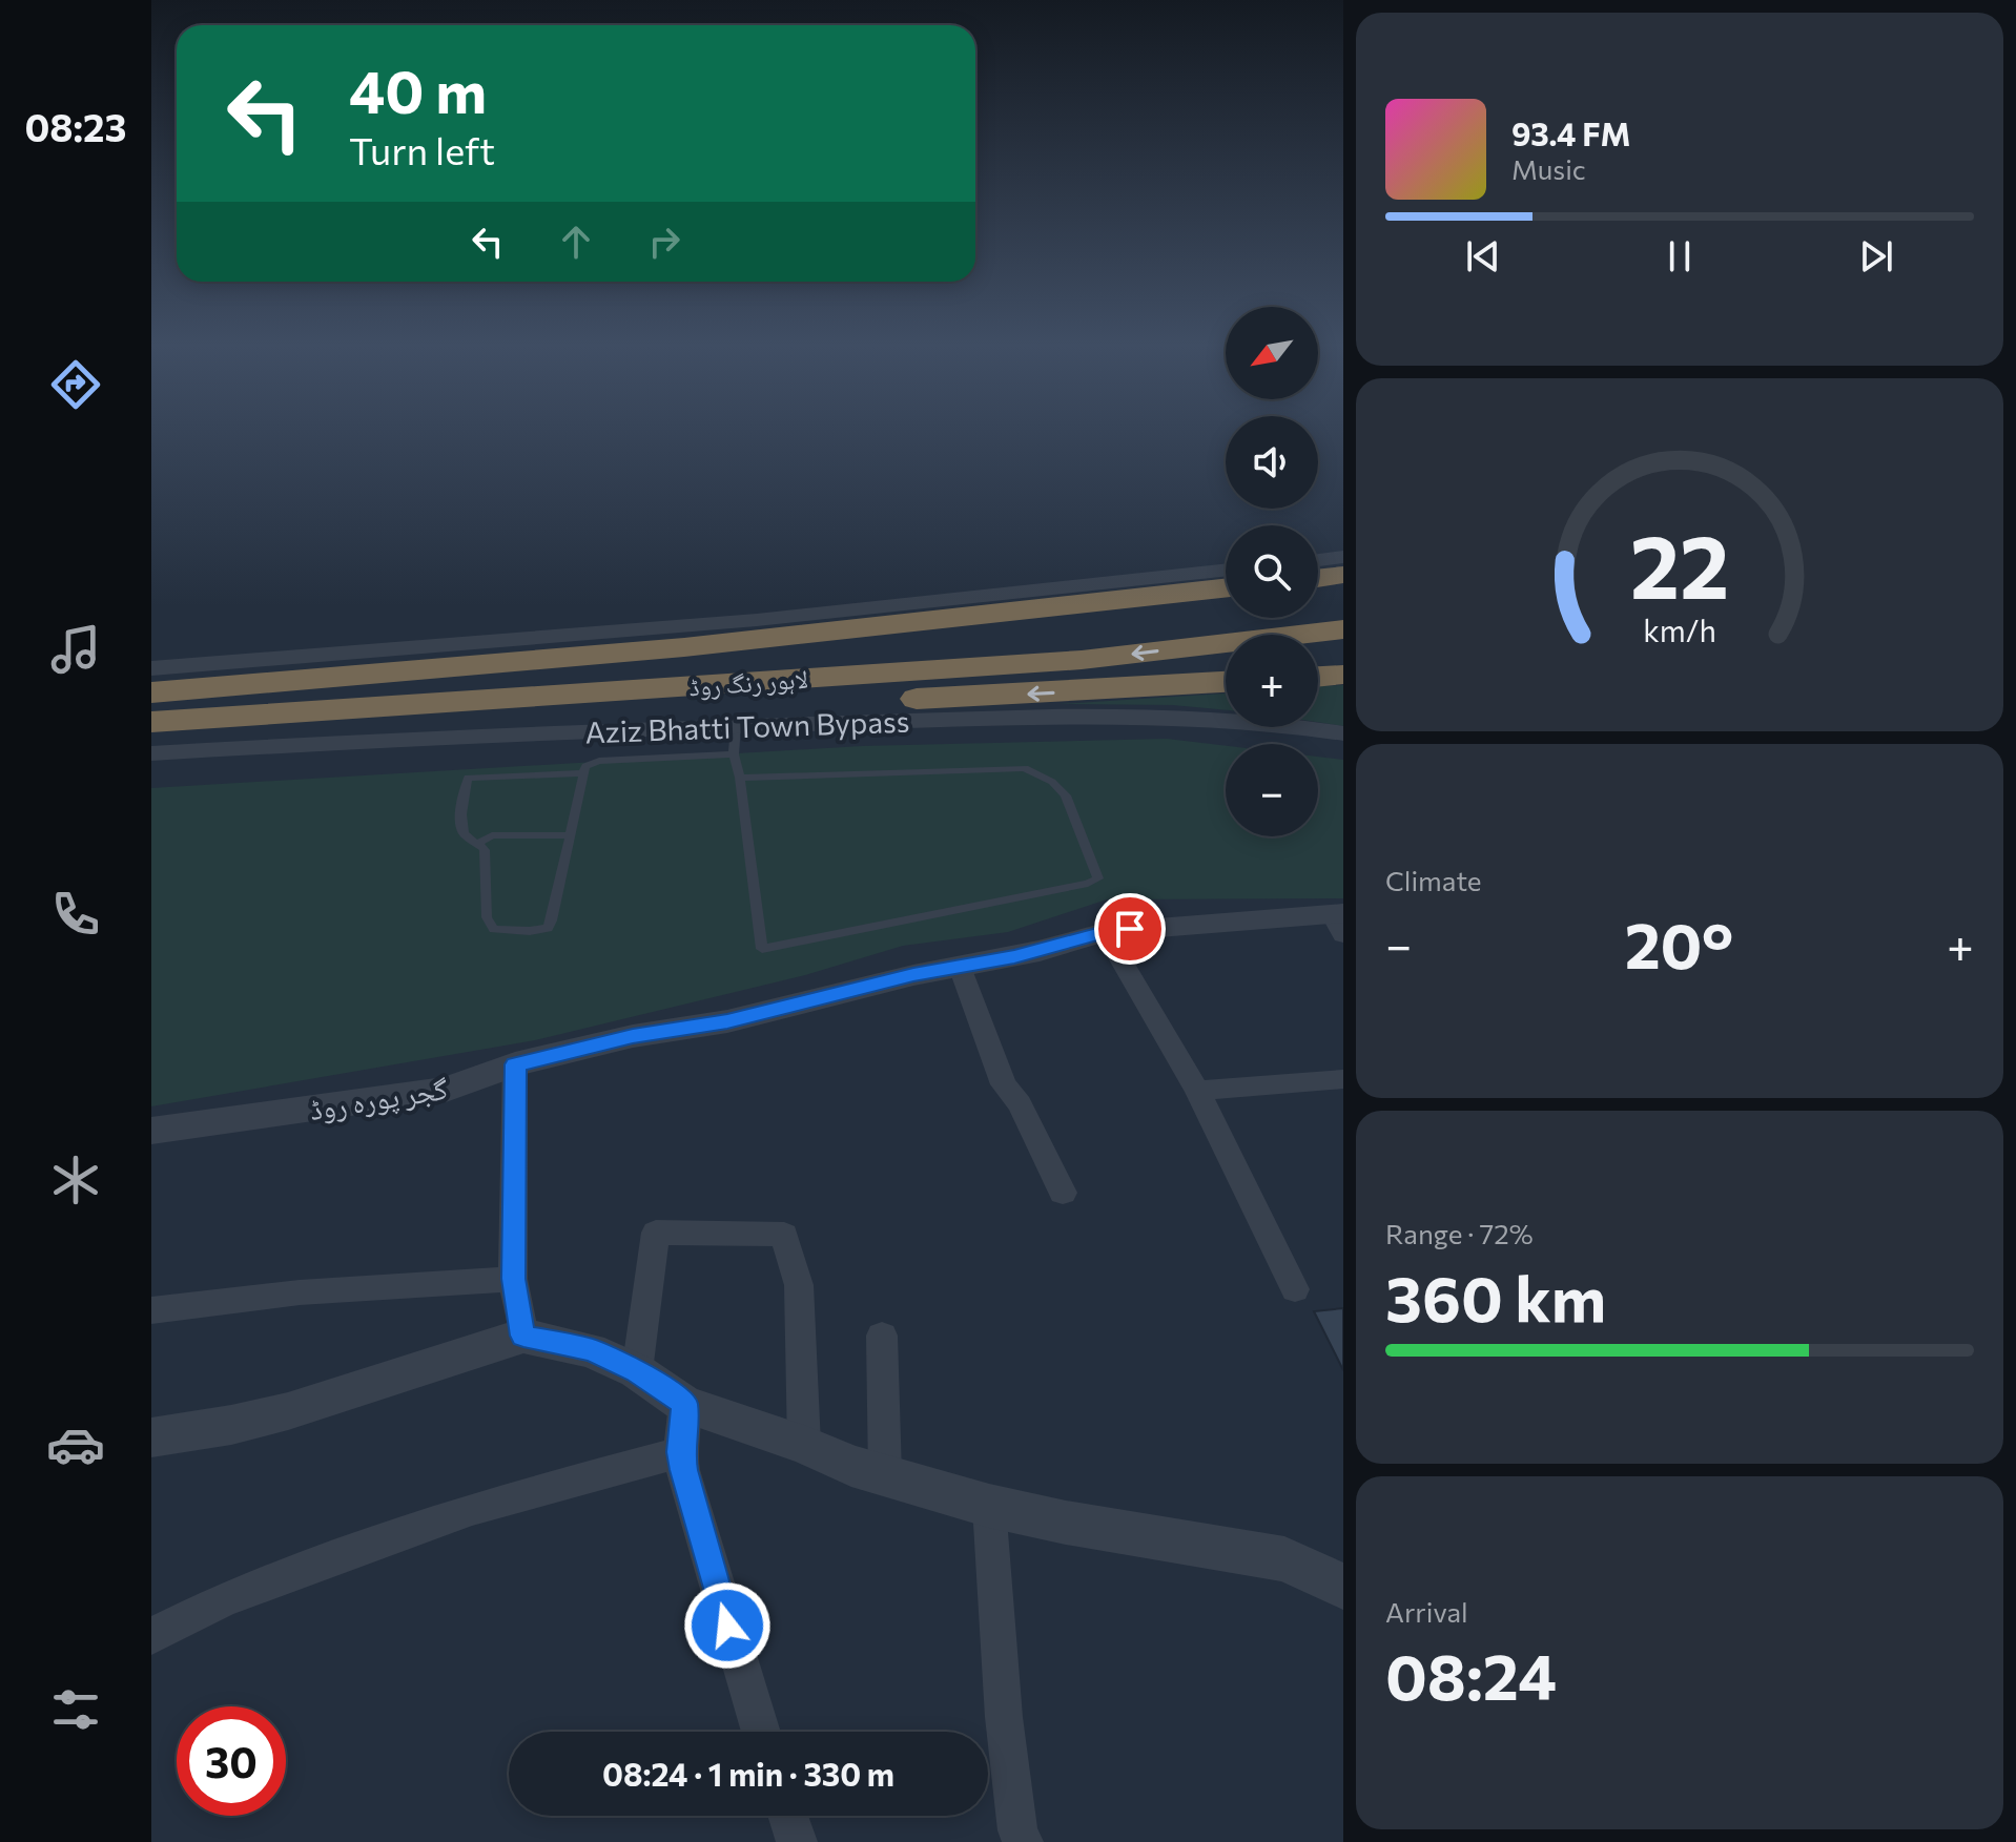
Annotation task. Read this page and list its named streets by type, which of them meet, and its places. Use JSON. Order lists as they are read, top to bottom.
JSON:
{
  "streets": {
    "highway": ["لاہور رنگ روڈ"],
    "street": ["Aziz Bhatti Town Bypass", "گجر پورہ روڈ"]
  },
  "north": "bottom left",
  "page": {
    "tabs": "08:23",
    "turn": ["40 m", "Turn left"],
    "song": ["93.4 FM", "Music"],
    "map_buttons": ["+", "−"],
    "tile": [
      "Climate",
      ["Range · 72%", "360 km"],
      ["Arrival", "08:24"]
    ],
    "heat": ["−", "20°", "+"],
    "limit": "30",
    "trip": "08:24 · 1 min · 330 m",
    "gauge": ["22", "km/h"]
  }
}
